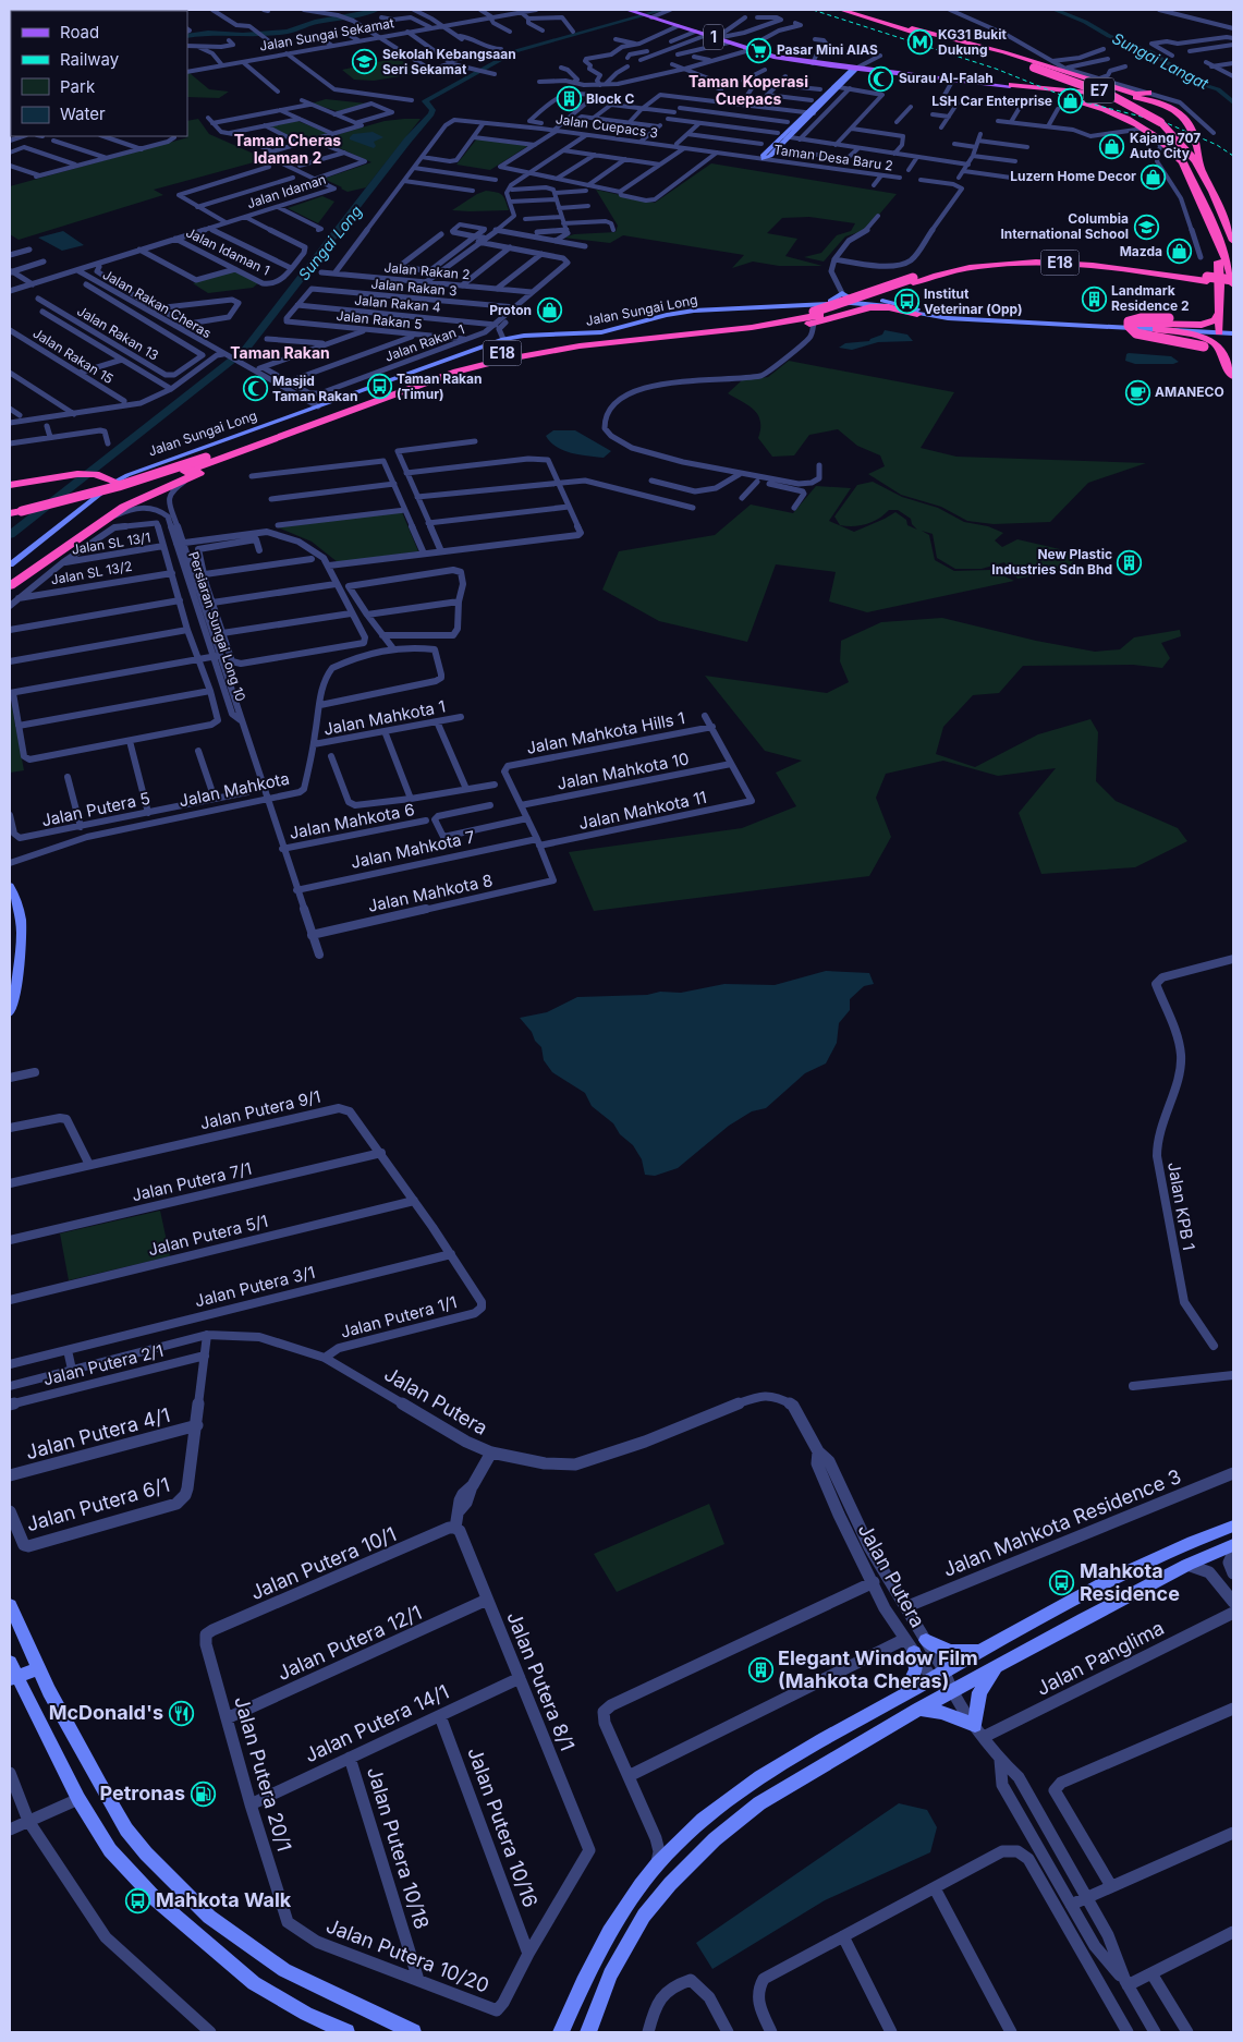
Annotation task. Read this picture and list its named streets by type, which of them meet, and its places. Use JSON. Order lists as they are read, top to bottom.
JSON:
{
  "streets": {
    "highway": ["E7", "E18"],
    "main road": ["1"],
    "street": [
      "Jalan Sungai Sekamat",
      "Jalan Cuepacs 3",
      "Taman Desa Baru 2",
      "Jalan Idaman",
      "Jalan Idaman 1",
      "Jalan Rakan 2",
      "Jalan Rakan 3",
      "Jalan Rakan Cheras",
      "Jalan Rakan 4",
      "Jalan Sungai Long",
      "Jalan Rakan 5",
      "Jalan Rakan 13",
      "Jalan Rakan 1",
      "Jalan Rakan 15",
      "Jalan SL 13/1",
      "Jalan SL 13/2",
      "Persiaran Sungai Long 10",
      "Jalan Mahkota 1",
      "Jalan Mahkota Hills 1",
      "Jalan Mahkota 10",
      "Jalan Mahkota",
      "Jalan Putera 5",
      "Jalan Mahkota 11",
      "Jalan Mahkota 6",
      "Jalan Mahkota 7",
      "Jalan Mahkota 8",
      "Jalan Putera 9/1",
      "Jalan Putera 7/1",
      "Jalan KPB 1",
      "Jalan Putera 5/1",
      "Jalan Putera 3/1",
      "Jalan Putera 1/1",
      "Jalan Putera 2/1",
      "Jalan Putera",
      "Jalan Putera 4/1",
      "Jalan Putera 6/1",
      "Jalan Mahkota Residence 3",
      "Jalan Putera 10/1",
      "Jalan Putera 12/1",
      "Jalan Panglima",
      "Jalan Putera 8/1",
      "Jalan Putera 14/1",
      "Jalan Putera 20/1",
      "Jalan Putera 10/16",
      "Jalan Putera 10/18",
      "Jalan Putera 10/20"
    ]
  },
  "crossings": [
    ["E7", "E18"],
    ["Jalan Cuepacs 3", "Taman Desa Baru 2"],
    ["Jalan Idaman", "Jalan Idaman 1"],
    ["Jalan Idaman", "Jalan Rakan Cheras"],
    ["E18", "Persiaran Sungai Long 10"],
    ["Jalan Rakan 2", "Jalan Rakan 1"],
    ["Jalan Rakan 3", "Jalan Rakan 4"],
    ["Jalan Rakan 3", "Jalan Rakan 5"],
    ["Jalan Rakan 3", "Jalan Rakan 1"],
    ["Jalan Rakan Cheras", "Jalan Sungai Long"],
    ["Jalan Rakan 4", "Jalan Rakan 5"],
    ["Jalan Rakan 4", "Jalan Rakan 1"],
    ["Jalan Rakan 5", "Jalan Rakan 1"],
    ["Persiaran Sungai Long 10", "Jalan Mahkota"],
    ["Persiaran Sungai Long 10", "Jalan Mahkota 6"],
    ["Persiaran Sungai Long 10", "Jalan Mahkota 7"],
    ["Jalan Mahkota 1", "Jalan Mahkota"],
    ["Jalan Mahkota Hills 1", "Jalan Mahkota 10"],
    ["Jalan Mahkota 10", "Jalan Mahkota 11"],
    ["Jalan Mahkota 11", "Jalan Mahkota 7"],
    ["Jalan Mahkota 11", "Jalan Mahkota 8"],
    ["Jalan Mahkota 7", "Jalan Mahkota 8"],
    ["Jalan Putera 9/1", "Jalan Putera 7/1"],
    ["Jalan Putera 9/1", "Jalan Putera 5/1"],
    ["Jalan Putera 9/1", "Jalan Putera 3/1"],
    ["Jalan Putera 9/1", "Jalan Putera 1/1"],
    ["Jalan Putera 1/1", "Jalan Putera"],
    ["Jalan Putera 2/1", "Jalan Putera 6/1"],
    ["Jalan Putera", "Jalan Putera 6/1"],
    ["Jalan Putera", "Jalan Mahkota Residence 3"],
    ["Jalan Putera 4/1", "Jalan Putera 6/1"],
    ["Jalan Putera 10/1", "Jalan Putera 8/1"],
    ["Jalan Putera 10/1", "Jalan Putera 20/1"],
    ["Jalan Putera 12/1", "Jalan Putera 8/1"],
    ["Jalan Putera 12/1", "Jalan Putera 20/1"],
    ["Jalan Putera 8/1", "Jalan Putera 14/1"],
    ["Jalan Putera 8/1", "Jalan Putera 10/20"],
    ["Jalan Putera 14/1", "Jalan Putera 20/1"],
    ["Jalan Putera 14/1", "Jalan Putera 10/16"],
    ["Jalan Putera 14/1", "Jalan Putera 10/18"],
    ["Jalan Putera 20/1", "Jalan Putera 10/20"],
    ["Jalan Putera 10/16", "Jalan Putera 10/20"],
    ["Jalan Putera 10/18", "Jalan Putera 10/20"]
  ],
  "districts": ["Taman Koperasi Cuepacs", "Taman Cheras Idaman 2", "Taman Rakan"],
  "water": ["Sungai Langat", "Sungai Long"],
  "places": {
    "metro station": ["KG31 Bukit Dukung"],
    "supermarket": ["Pasar Mini AIAS"],
    "school or university": ["Sekolah Kebangsaan Seri Sekamat", "Columbia International School"],
    "mosque": ["Surau Al-Falah", "Masjid Taman Rakan"],
    "building": [
      "Block C",
      "Landmark Residence 2",
      "New Plastic Industries Sdn Bhd",
      "Elegant Window Film (Mahkota Cheras)"
    ],
    "shop": [
      "LSH Car Enterprise",
      "Kajang 707 Auto City",
      "Luzern Home Decor",
      "Mazda",
      "Proton"
    ],
    "bus stop": [
      "Institut Veterinar (Opp)",
      "Taman Rakan (Timur)",
      "Mahkota Residence",
      "Mahkota Walk"
    ],
    "cafe": ["AMANECO"],
    "restaurant": ["McDonald's"],
    "fuel station": ["Petronas"]
  },
  "legend": [
    "Road",
    "Railway",
    "Park",
    "Water"
  ]
}
